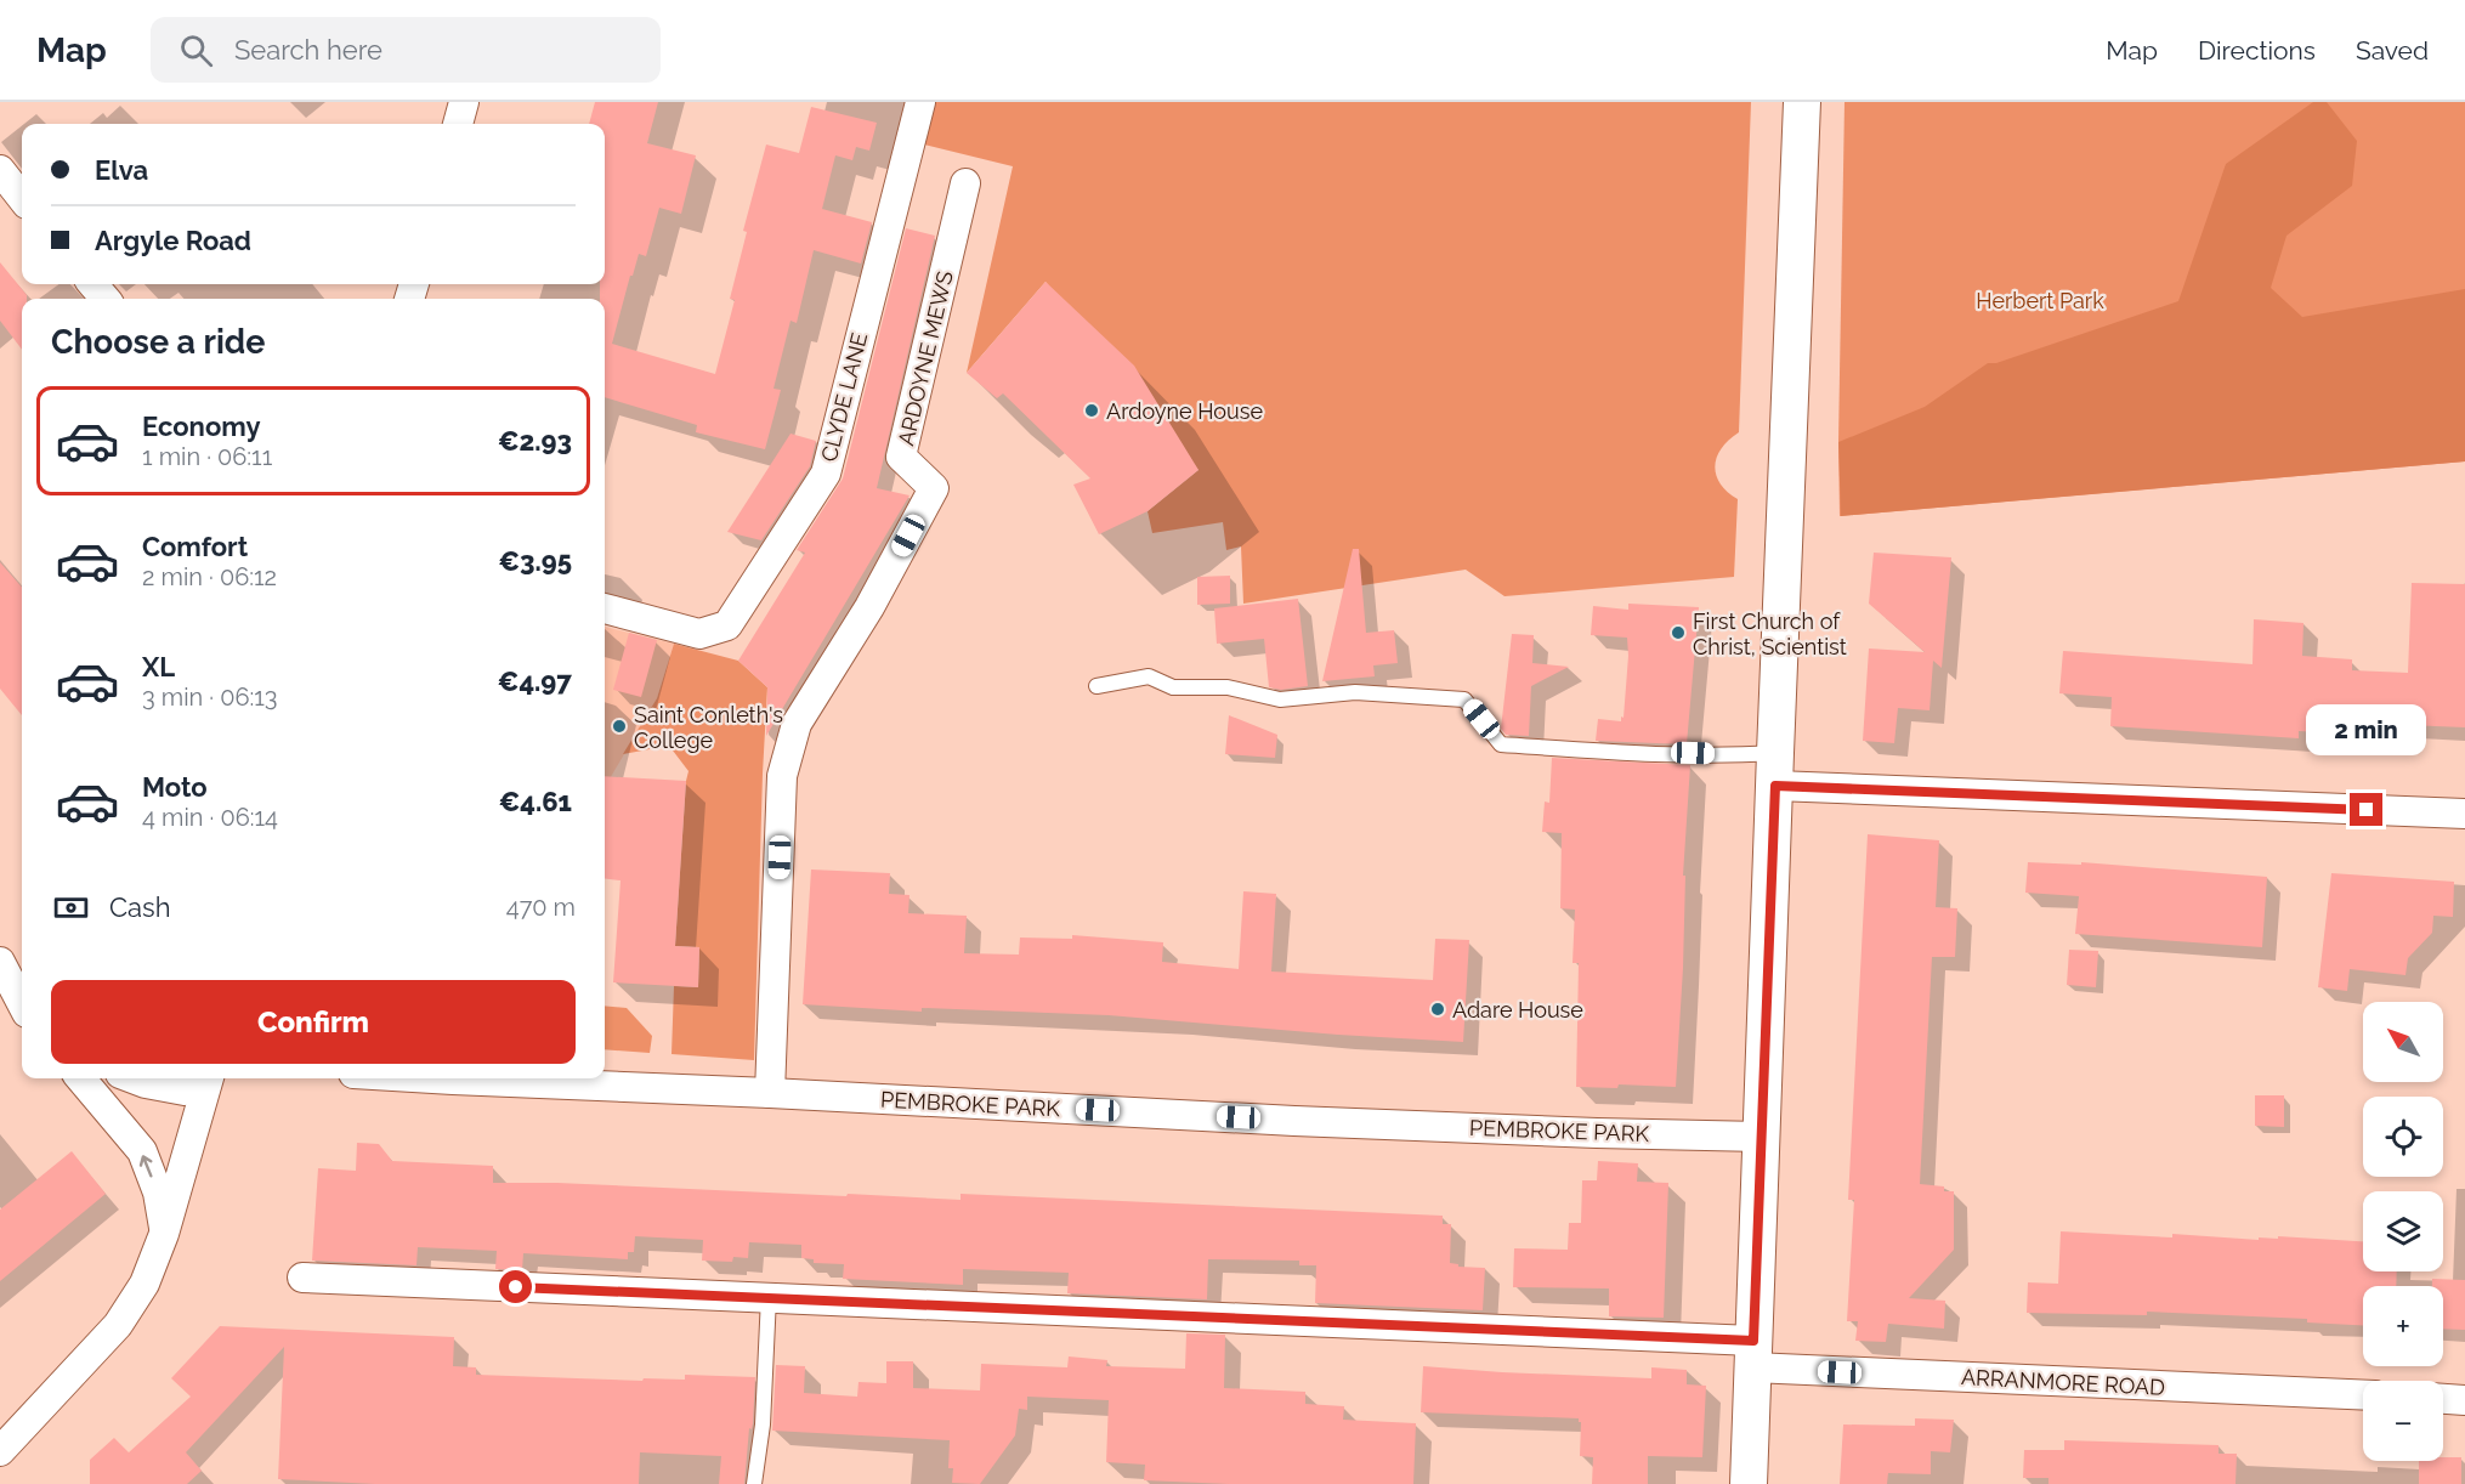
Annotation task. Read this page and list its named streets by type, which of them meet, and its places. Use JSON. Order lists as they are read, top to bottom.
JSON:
{
  "streets": {
    "street": [
      "ARDOYNE MEWS",
      "CLYDE LANE",
      "PEMBROKE PARK",
      "ARRANMORE ROAD"
    ]
  },
  "crossings": [
    ["ARDOYNE MEWS", "PEMBROKE PARK"]
  ],
  "parks": ["Herbert Park"],
  "places": [
    "Ardoyne House",
    "First Church of Christ, Scientist",
    "Saint Conleth's College",
    "Adare House"
  ],
  "north": "top left",
  "page": {
    "header": "Map",
    "search": "Search here",
    "nav": ["Map", "Directions", "Saved"],
    "banner": ["Elva", "Argyle Road"],
    "heading": "Choose a ride",
    "list": [
      {
        "name": "Economy",
        "note": "1 min · 06:11",
        "value": "€2.93"
      },
      {
        "name": "Comfort",
        "note": "2 min · 06:12",
        "value": "€3.95"
      },
      {
        "name": "XL",
        "note": "3 min · 06:13",
        "value": "€4.97"
      },
      {
        "name": "Moto",
        "note": "4 min · 06:14",
        "value": "€4.61"
      }
    ],
    "bubble": "2 min",
    "pay": ["Cash", "470 m"],
    "buttons": "Confirm",
    "map_buttons": ["+", "−"]
  }
}
